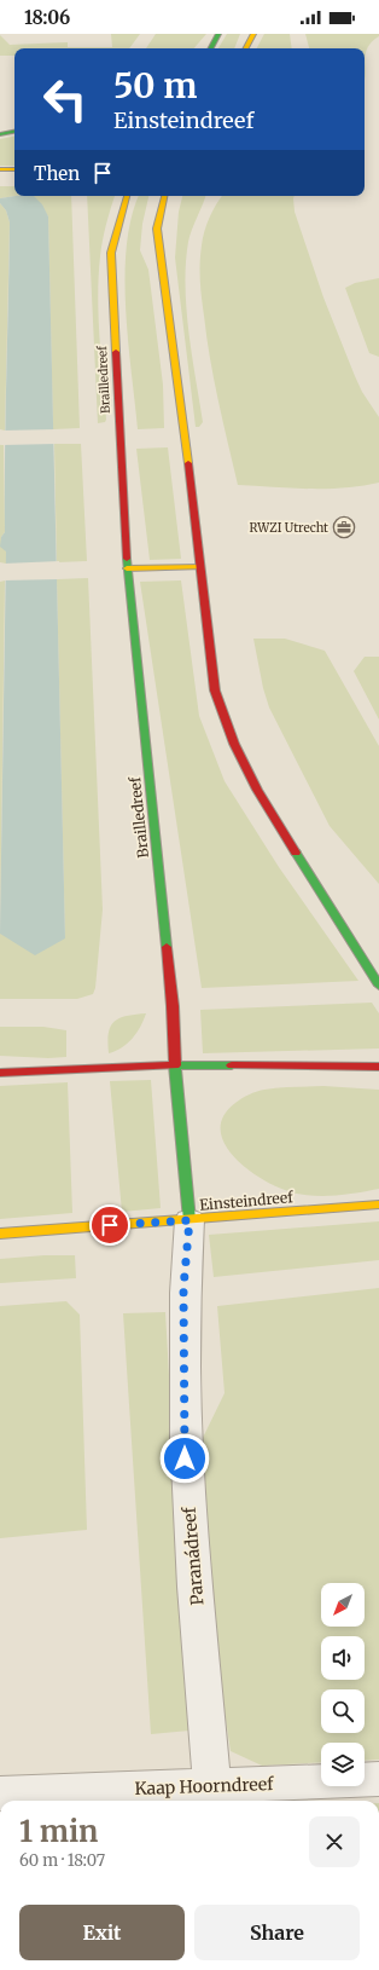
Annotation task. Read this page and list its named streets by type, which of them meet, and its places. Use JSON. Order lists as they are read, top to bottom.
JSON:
{
  "streets": {
    "main road": ["Brailledreef", "Einsteindreef"],
    "street": ["Paranádreef", "Kaap Hoorndreef"]
  },
  "crossings": [
    ["Brailledreef", "Einsteindreef"],
    ["Brailledreef", "Paranádreef"],
    ["Einsteindreef", "Paranádreef"],
    ["Paranádreef", "Kaap Hoorndreef"]
  ],
  "places": {
    "office": ["RWZI Utrecht"]
  },
  "north": "bottom left",
  "page": {
    "status": "18:06",
    "turn": ["50 m", "Einsteindreef"],
    "then": "Then",
    "heading": ["1 min", "60 m · 18:07"],
    "buttons": ["Exit", "Share"]
  }
}
